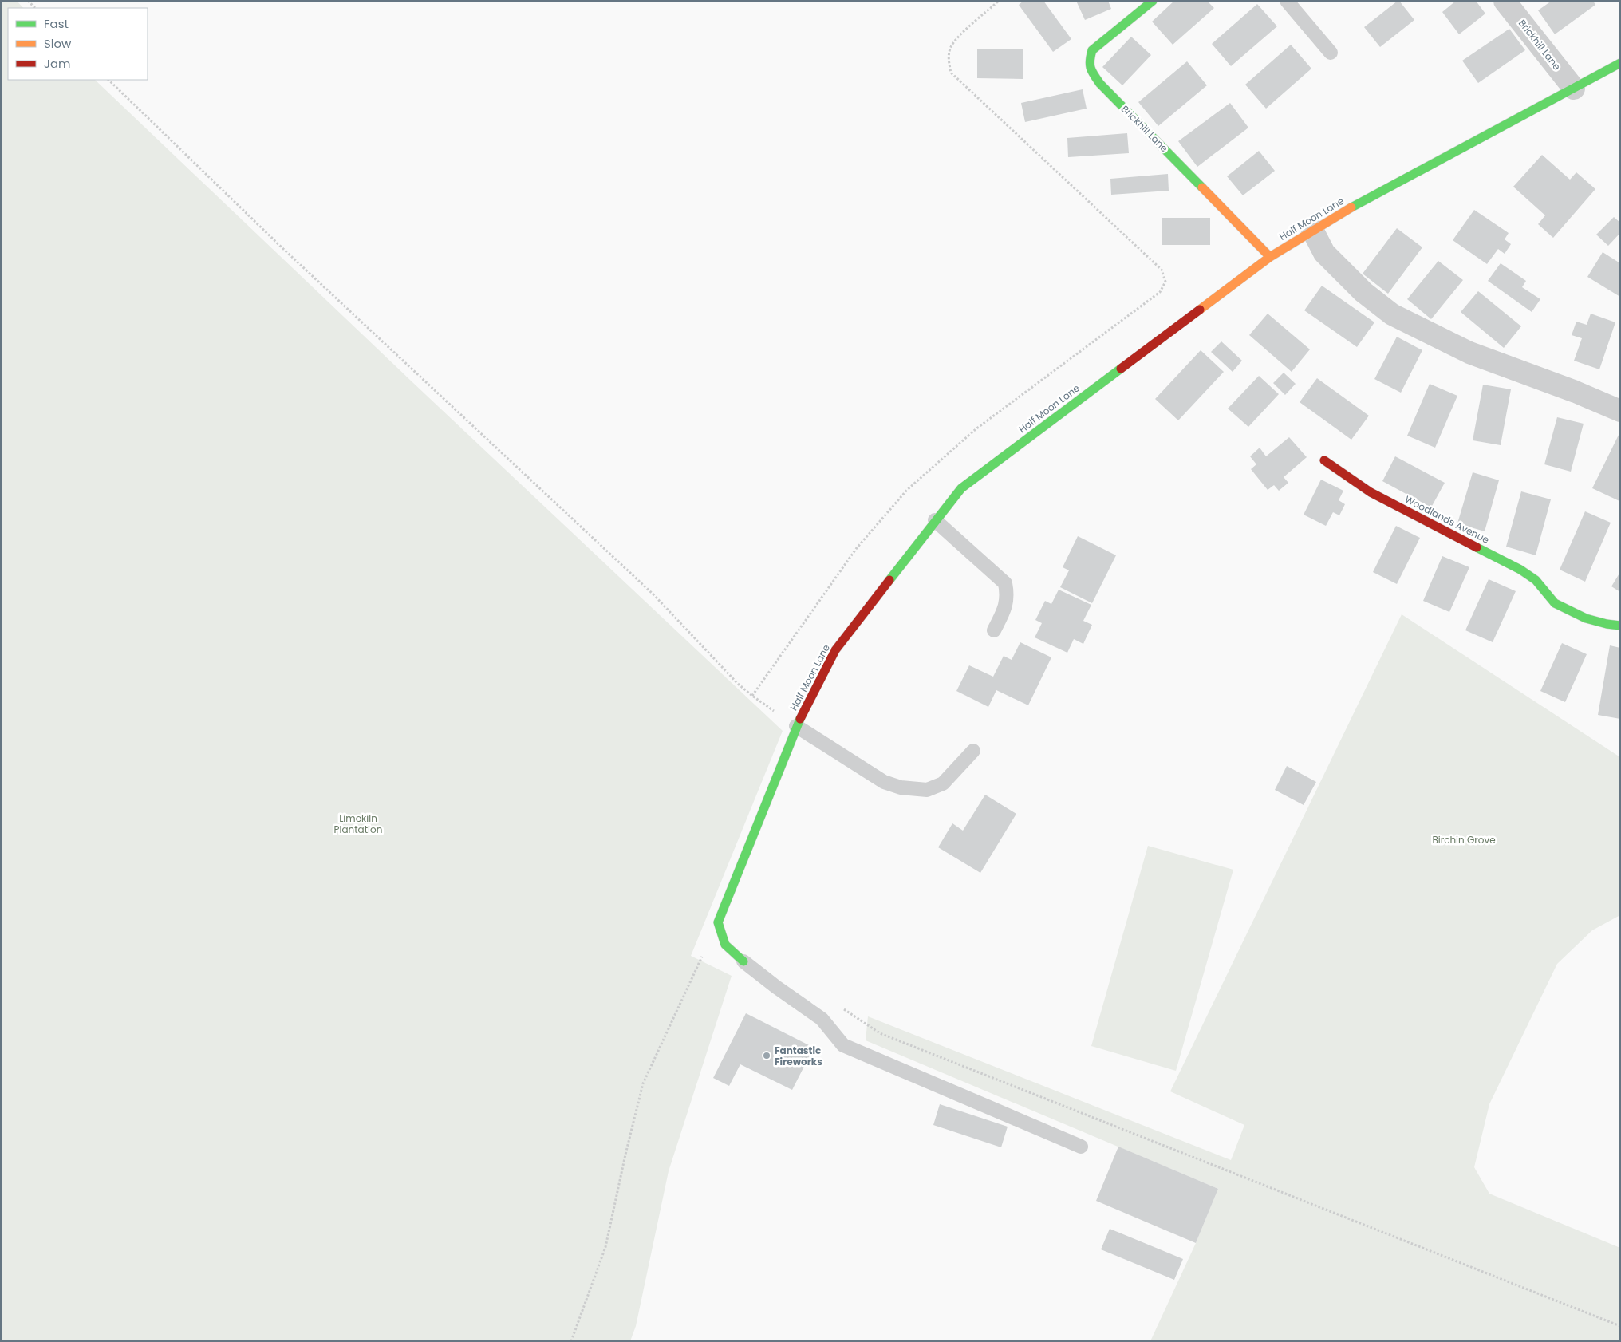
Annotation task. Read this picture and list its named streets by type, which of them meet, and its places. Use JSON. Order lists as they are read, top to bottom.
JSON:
{
  "streets": {
    "street": ["Brickhill Lane", "Half Moon Lane", "Woodlands Avenue"]
  },
  "crossings": [
    ["Brickhill Lane", "Half Moon Lane"]
  ],
  "parks": ["Limekiln Plantation", "Birchin Grove"],
  "places": ["Fantastic Fireworks"],
  "legend": ["Fast", "Slow", "Jam"]
}
